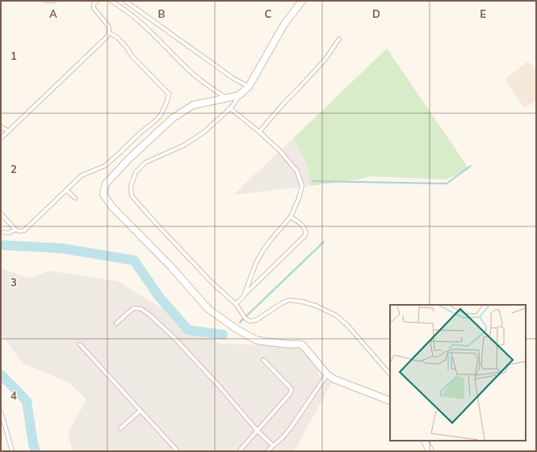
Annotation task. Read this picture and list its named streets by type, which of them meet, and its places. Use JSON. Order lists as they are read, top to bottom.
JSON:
{
  "grid": {
    "columns": [
      "A",
      "B",
      "C",
      "D",
      "E"
    ],
    "rows": [
      "1",
      "2",
      "3",
      "4"
    ]
  }
}
